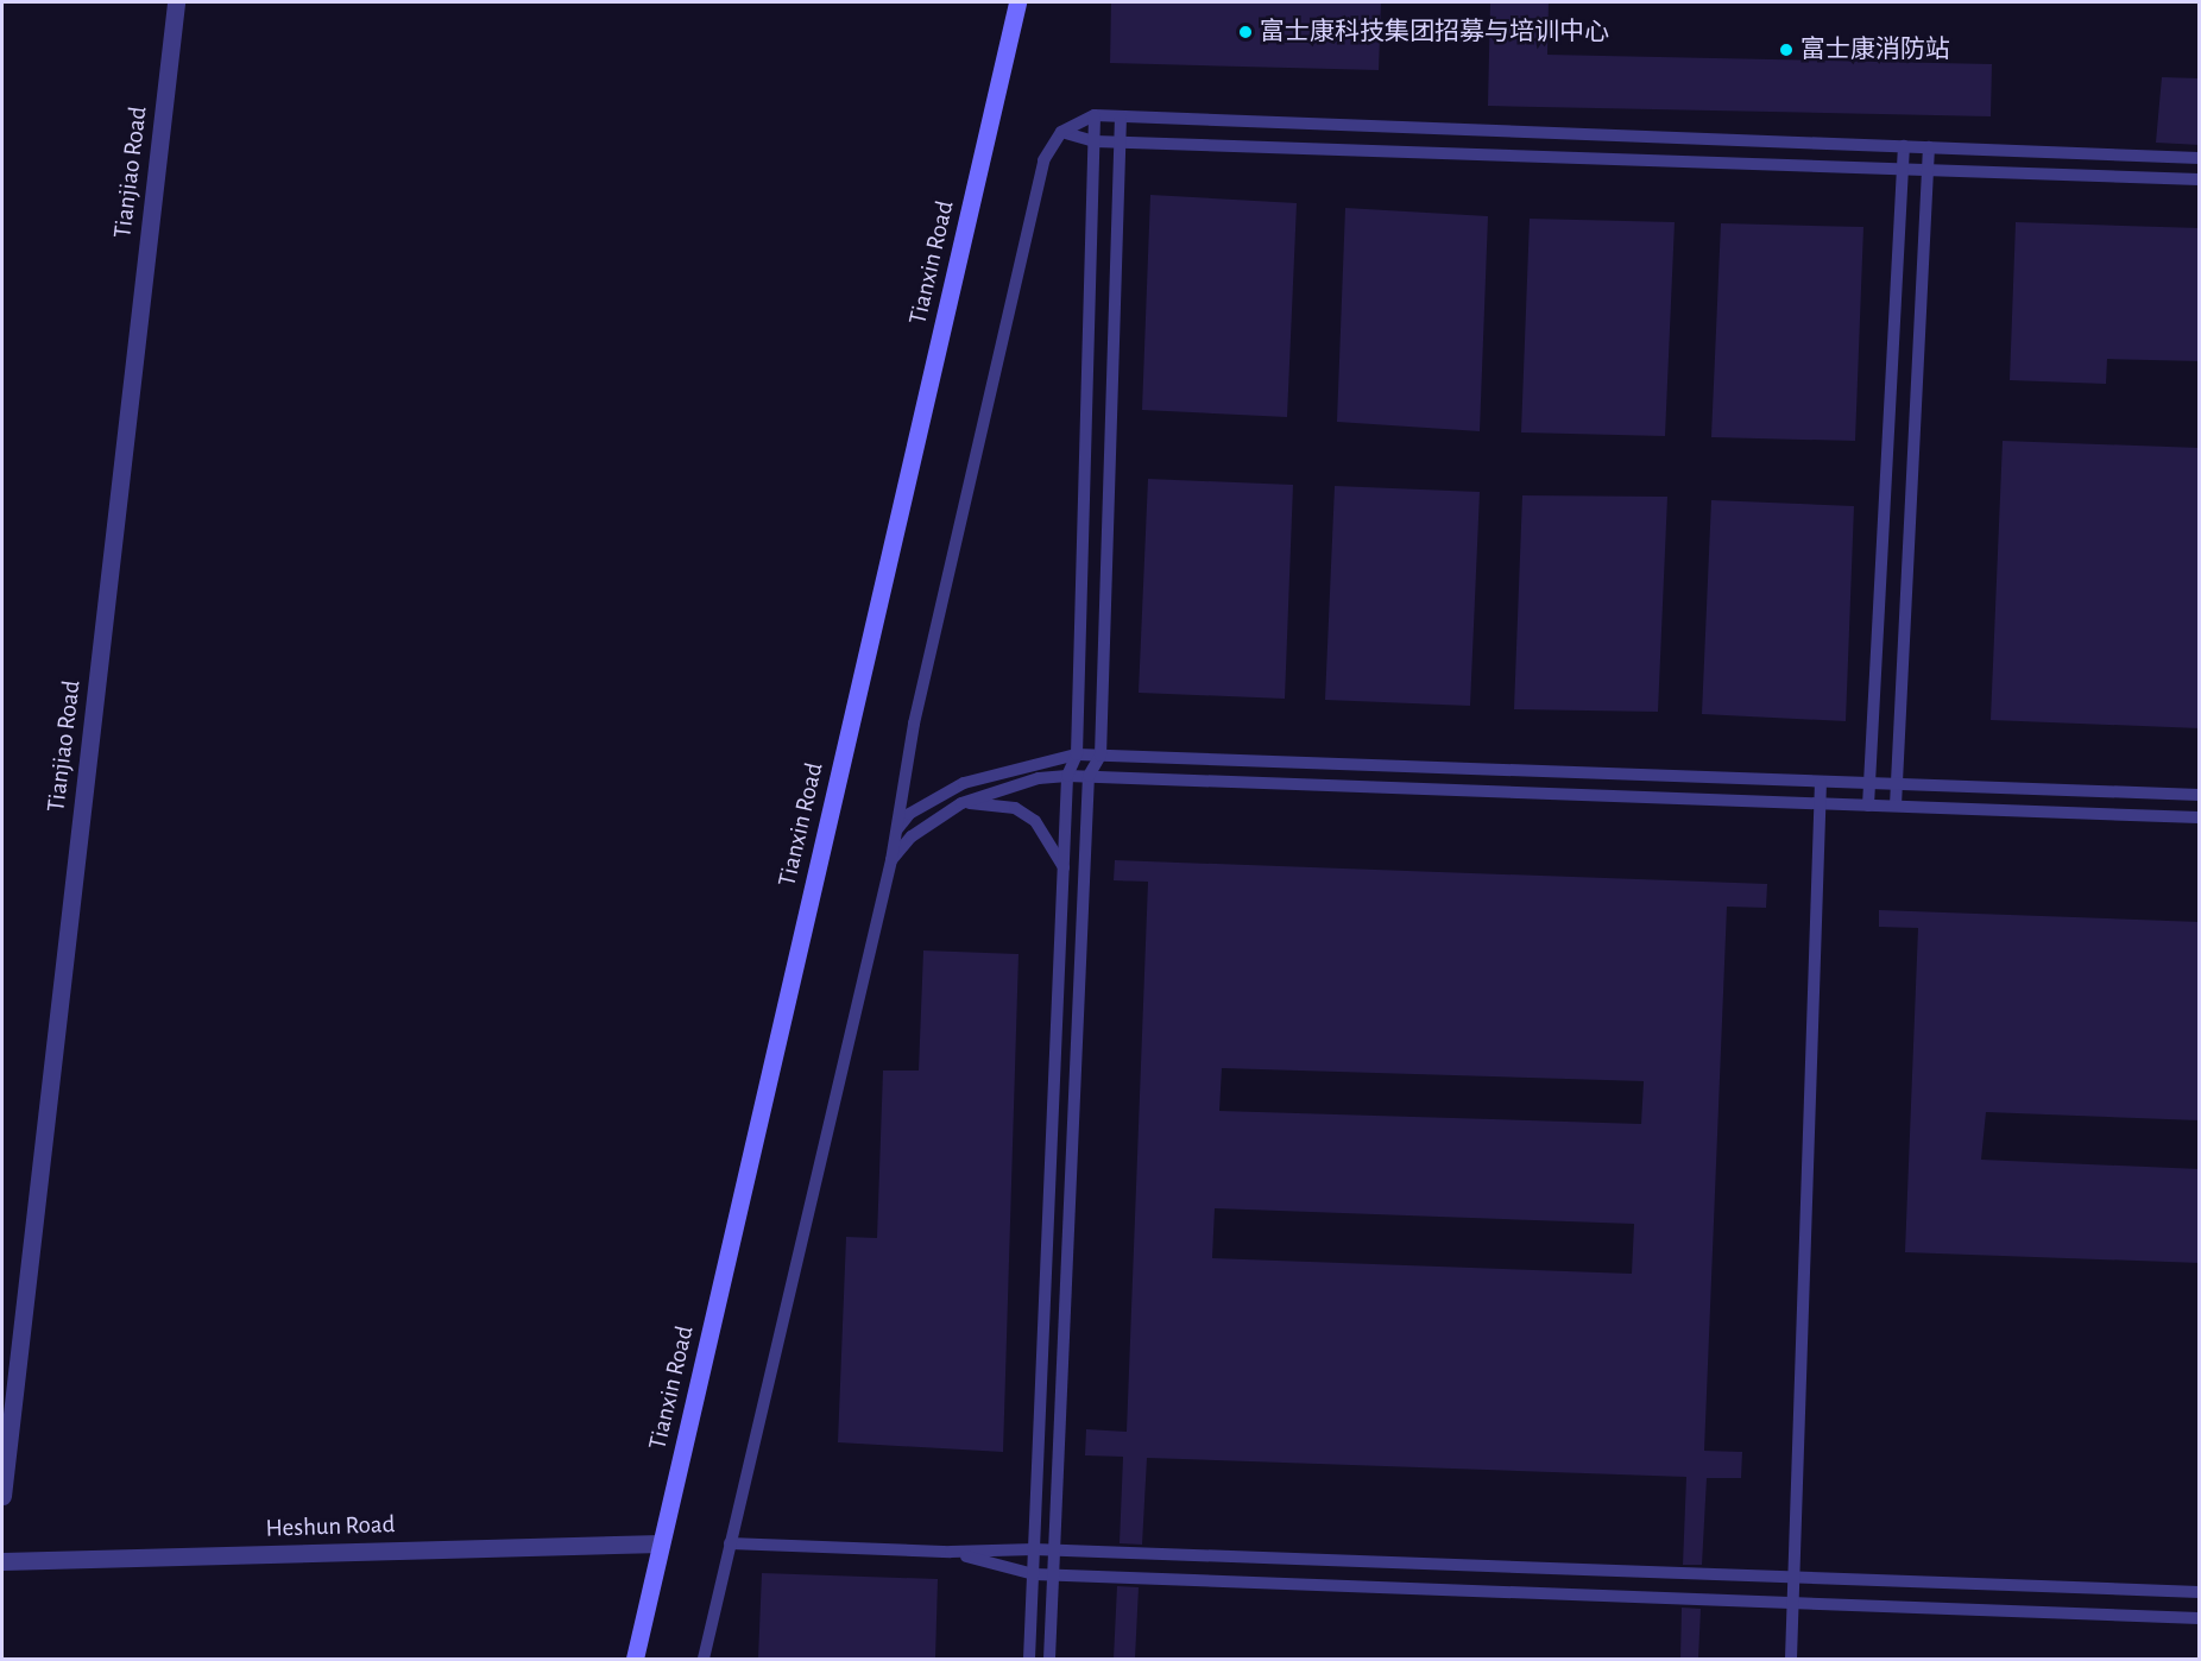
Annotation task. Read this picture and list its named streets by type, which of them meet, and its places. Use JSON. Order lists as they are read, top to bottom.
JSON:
{
  "streets": {
    "street": ["Tianjiao Road", "Tianxin Road", "Heshun Road"]
  },
  "crossings": [
    ["Tianxin Road", "Heshun Road"]
  ],
  "places": ["富士康科技集团招募与培训中心", "富士康消防站"]
}
